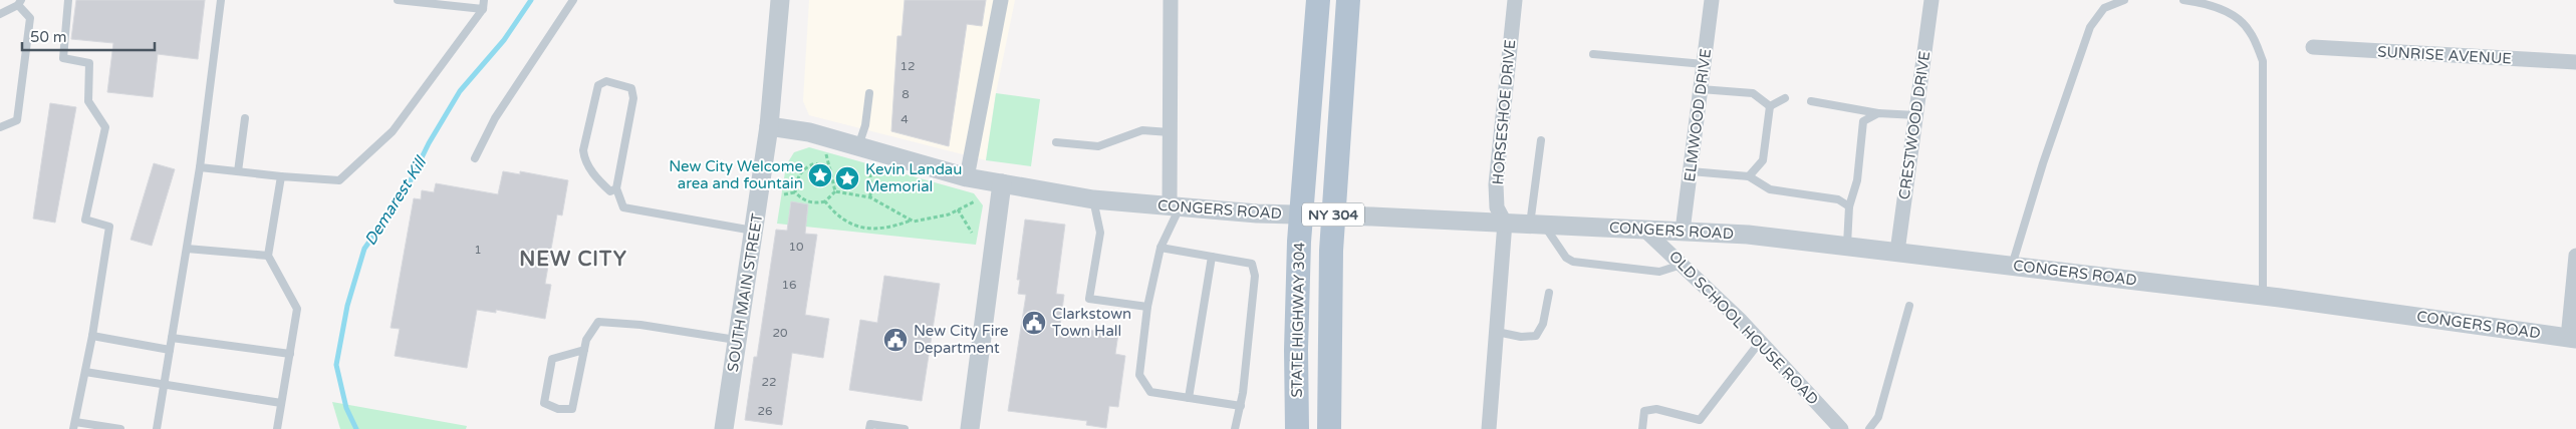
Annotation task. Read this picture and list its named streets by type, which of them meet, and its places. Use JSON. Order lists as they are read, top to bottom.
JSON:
{
  "streets": {
    "main road": ["NY 304", "STATE HIGHWAY 304"],
    "street": [
      "SUNRISE AVENUE",
      "HORSESHOE DRIVE",
      "ELMWOOD DRIVE",
      "CRESTWOOD DRIVE",
      "CONGERS ROAD",
      "SOUTH MAIN STREET",
      "OLD SCHOOL HOUSE ROAD"
    ]
  },
  "crossings": [
    ["HORSESHOE DRIVE", "CONGERS ROAD"],
    ["ELMWOOD DRIVE", "CONGERS ROAD"],
    ["CRESTWOOD DRIVE", "CONGERS ROAD"],
    ["CONGERS ROAD", "SOUTH MAIN STREET"],
    ["CONGERS ROAD", "STATE HIGHWAY 304"],
    ["CONGERS ROAD", "OLD SCHOOL HOUSE ROAD"]
  ],
  "districts": ["NEW CITY"],
  "water": ["Demarest Kill"],
  "places": {
    "place": ["New City Welcome area and fountain", "Kevin Landau Memorial"],
    "public building": ["Clarkstown Town Hall", "New City Fire Department"]
  },
  "house_numbers": [
    "12",
    "8",
    "4",
    "10",
    "1",
    "16",
    "20",
    "22",
    "26"
  ],
  "scale_bar": "50 m"
}
